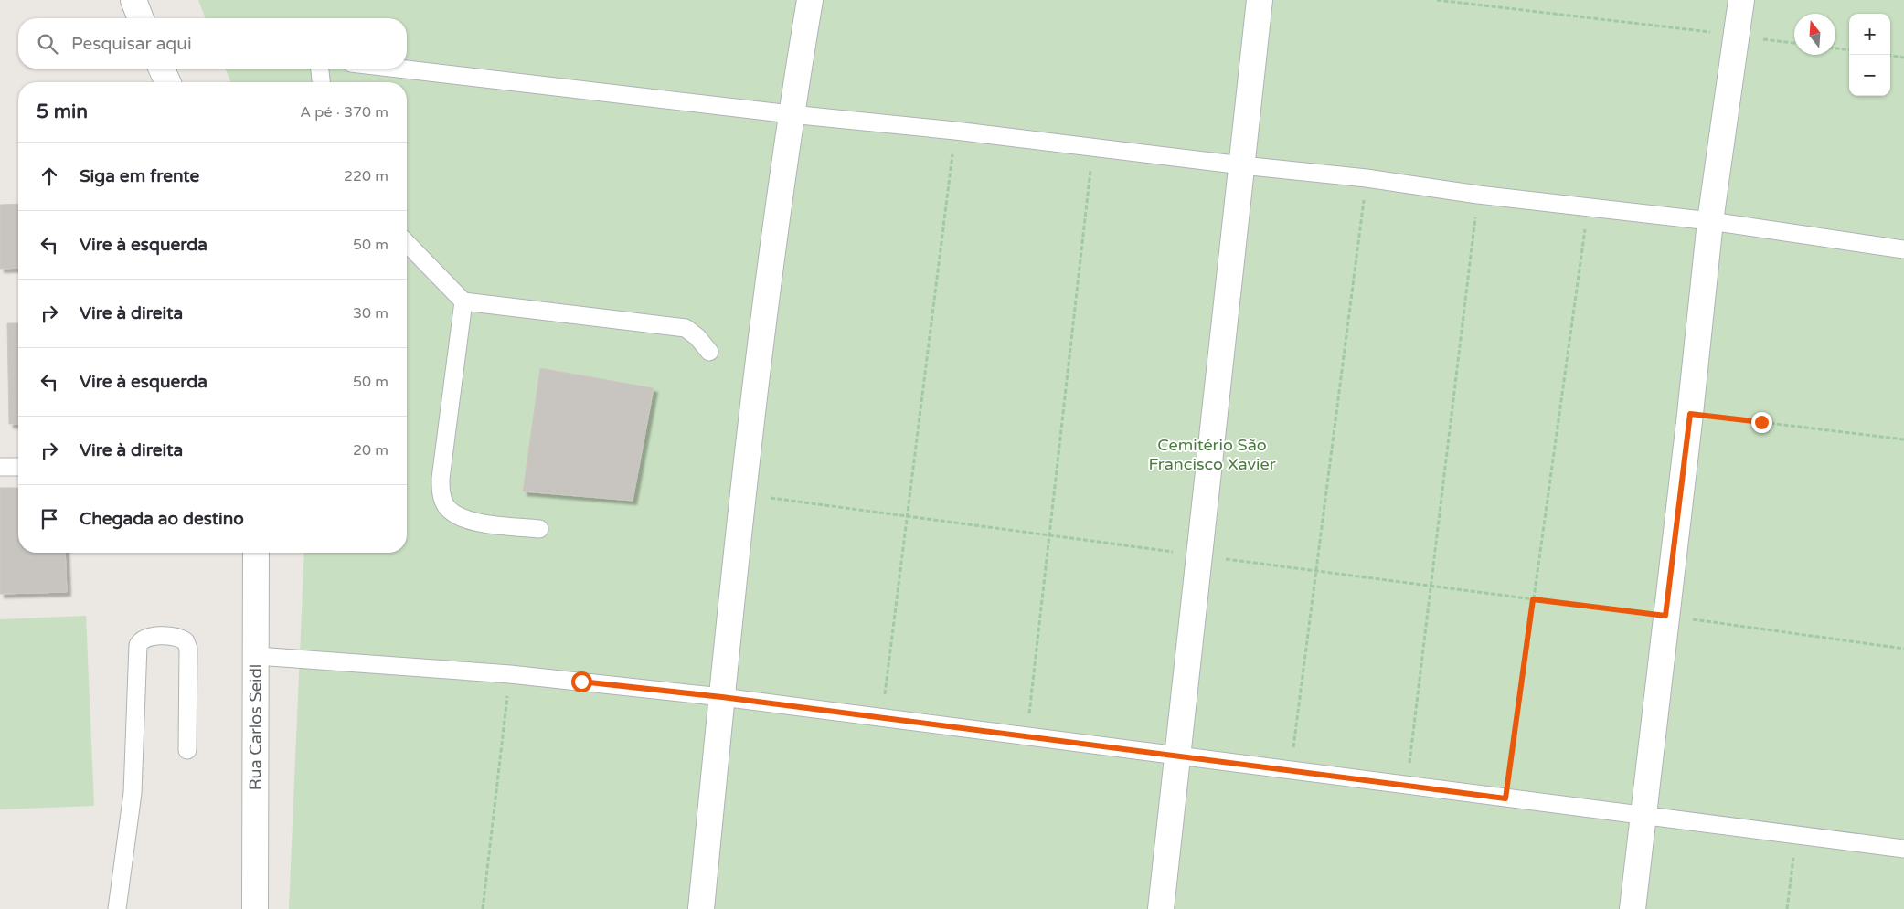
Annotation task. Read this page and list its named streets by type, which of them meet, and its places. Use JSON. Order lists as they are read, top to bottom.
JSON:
{
  "streets": {
    "street": ["Rua Carlos Seidl"]
  },
  "parks": ["Cemitério São Francisco Xavier"],
  "north": "top",
  "page": {
    "map_buttons": ["+", "−"],
    "search": "Pesquisar aqui",
    "heading": ["5 min", "A pé · 370 m"],
    "list": [
      ["Siga em frente", "220 m"],
      ["Vire à esquerda", "50 m"],
      ["Vire à direita", "30 m"],
      ["Vire à esquerda", "50 m"],
      ["Vire à direita", "20 m"],
      "Chegada ao destino"
    ]
  }
}
